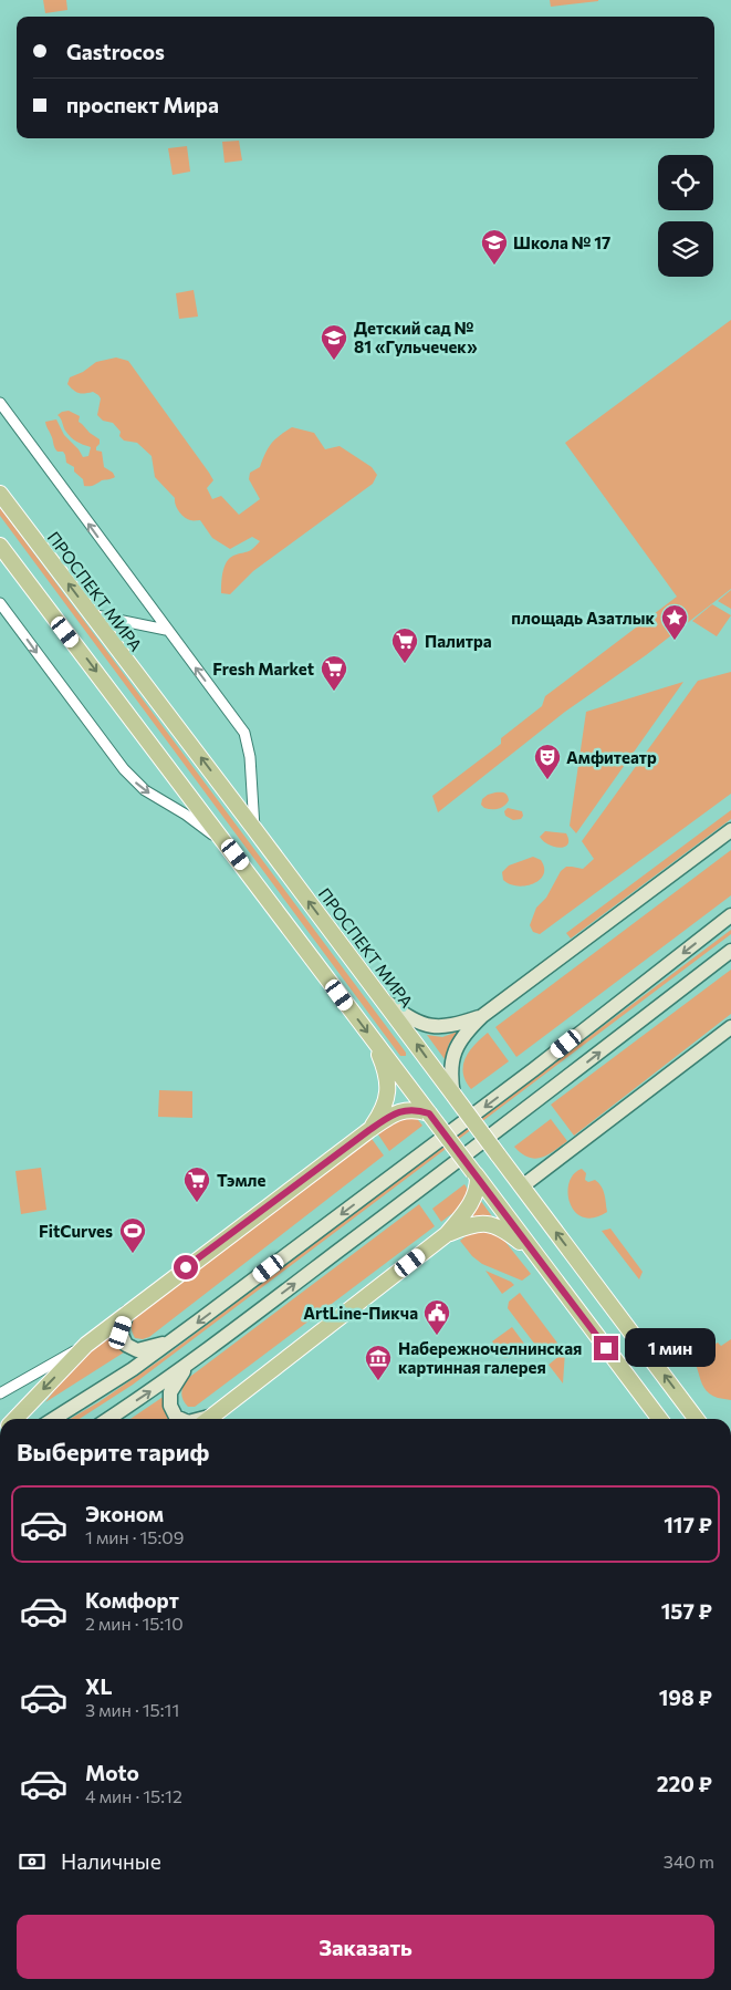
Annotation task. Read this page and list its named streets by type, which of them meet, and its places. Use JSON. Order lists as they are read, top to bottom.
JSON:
{
  "streets": {
    "main road": ["ПРОСПЕКТ МИРА"]
  },
  "places": {
    "school or university": ["Школа № 17", "Детский сад № 81 «Гульчечек»"],
    "place": ["площадь Азатлык"],
    "supermarket": ["Палитра", "Fresh Market", "Тэмле"],
    "theatre": ["Амфитеатр"],
    "sports": ["FitCurves"],
    "public building": ["ArtLine-Пикча"],
    "museum": ["Набережночелнинская картинная галерея"]
  },
  "page": {
    "banner": ["Gastrocos", "проспект Мира"],
    "bubble": "1 мин",
    "heading": "Выберите тариф",
    "list": [
      {
        "name": "Эконом",
        "note": "1 мин · 15:09",
        "value": "117 ₽"
      },
      {
        "name": "Комфорт",
        "note": "2 мин · 15:10",
        "value": "157 ₽"
      },
      {
        "name": "XL",
        "note": "3 мин · 15:11",
        "value": "198 ₽"
      },
      {
        "name": "Moto",
        "note": "4 мин · 15:12",
        "value": "220 ₽"
      }
    ],
    "pay": ["Наличные", "340 m"],
    "buttons": "Заказать"
  }
}
